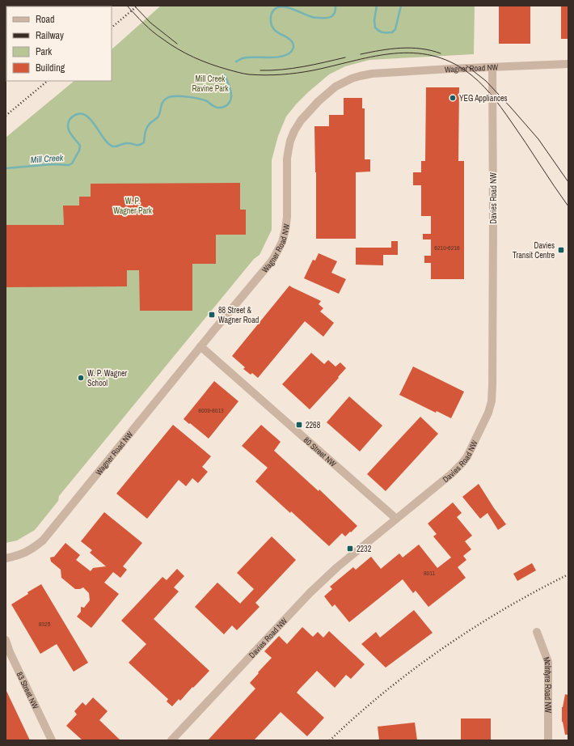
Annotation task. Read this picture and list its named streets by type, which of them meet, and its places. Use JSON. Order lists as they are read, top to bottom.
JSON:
{
  "streets": {
    "street": [
      "Wagner Road NW",
      "Davies Road NW",
      "80 Street NW",
      "McIntyre Road NW",
      "83 Street NW"
    ]
  },
  "crossings": [
    ["Wagner Road NW", "Davies Road NW"],
    ["Wagner Road NW", "80 Street NW"],
    ["Davies Road NW", "80 Street NW"]
  ],
  "water": ["Mill Creek"],
  "parks": ["Mill Creek Ravine Park", "W. P. Wagner Park"],
  "places": {
    "other": ["YEG Appliances", "W. P. Wagner School"],
    "transit": [
      "Davies Transit Centre",
      "88 Street & Wagner Road",
      "2268",
      "2232"
    ]
  },
  "house_numbers": [
    "6210-6216",
    "8009-8013",
    "8011",
    "8325"
  ],
  "legend": [
    "Road",
    "Railway",
    "Park",
    "Building"
  ]
}
